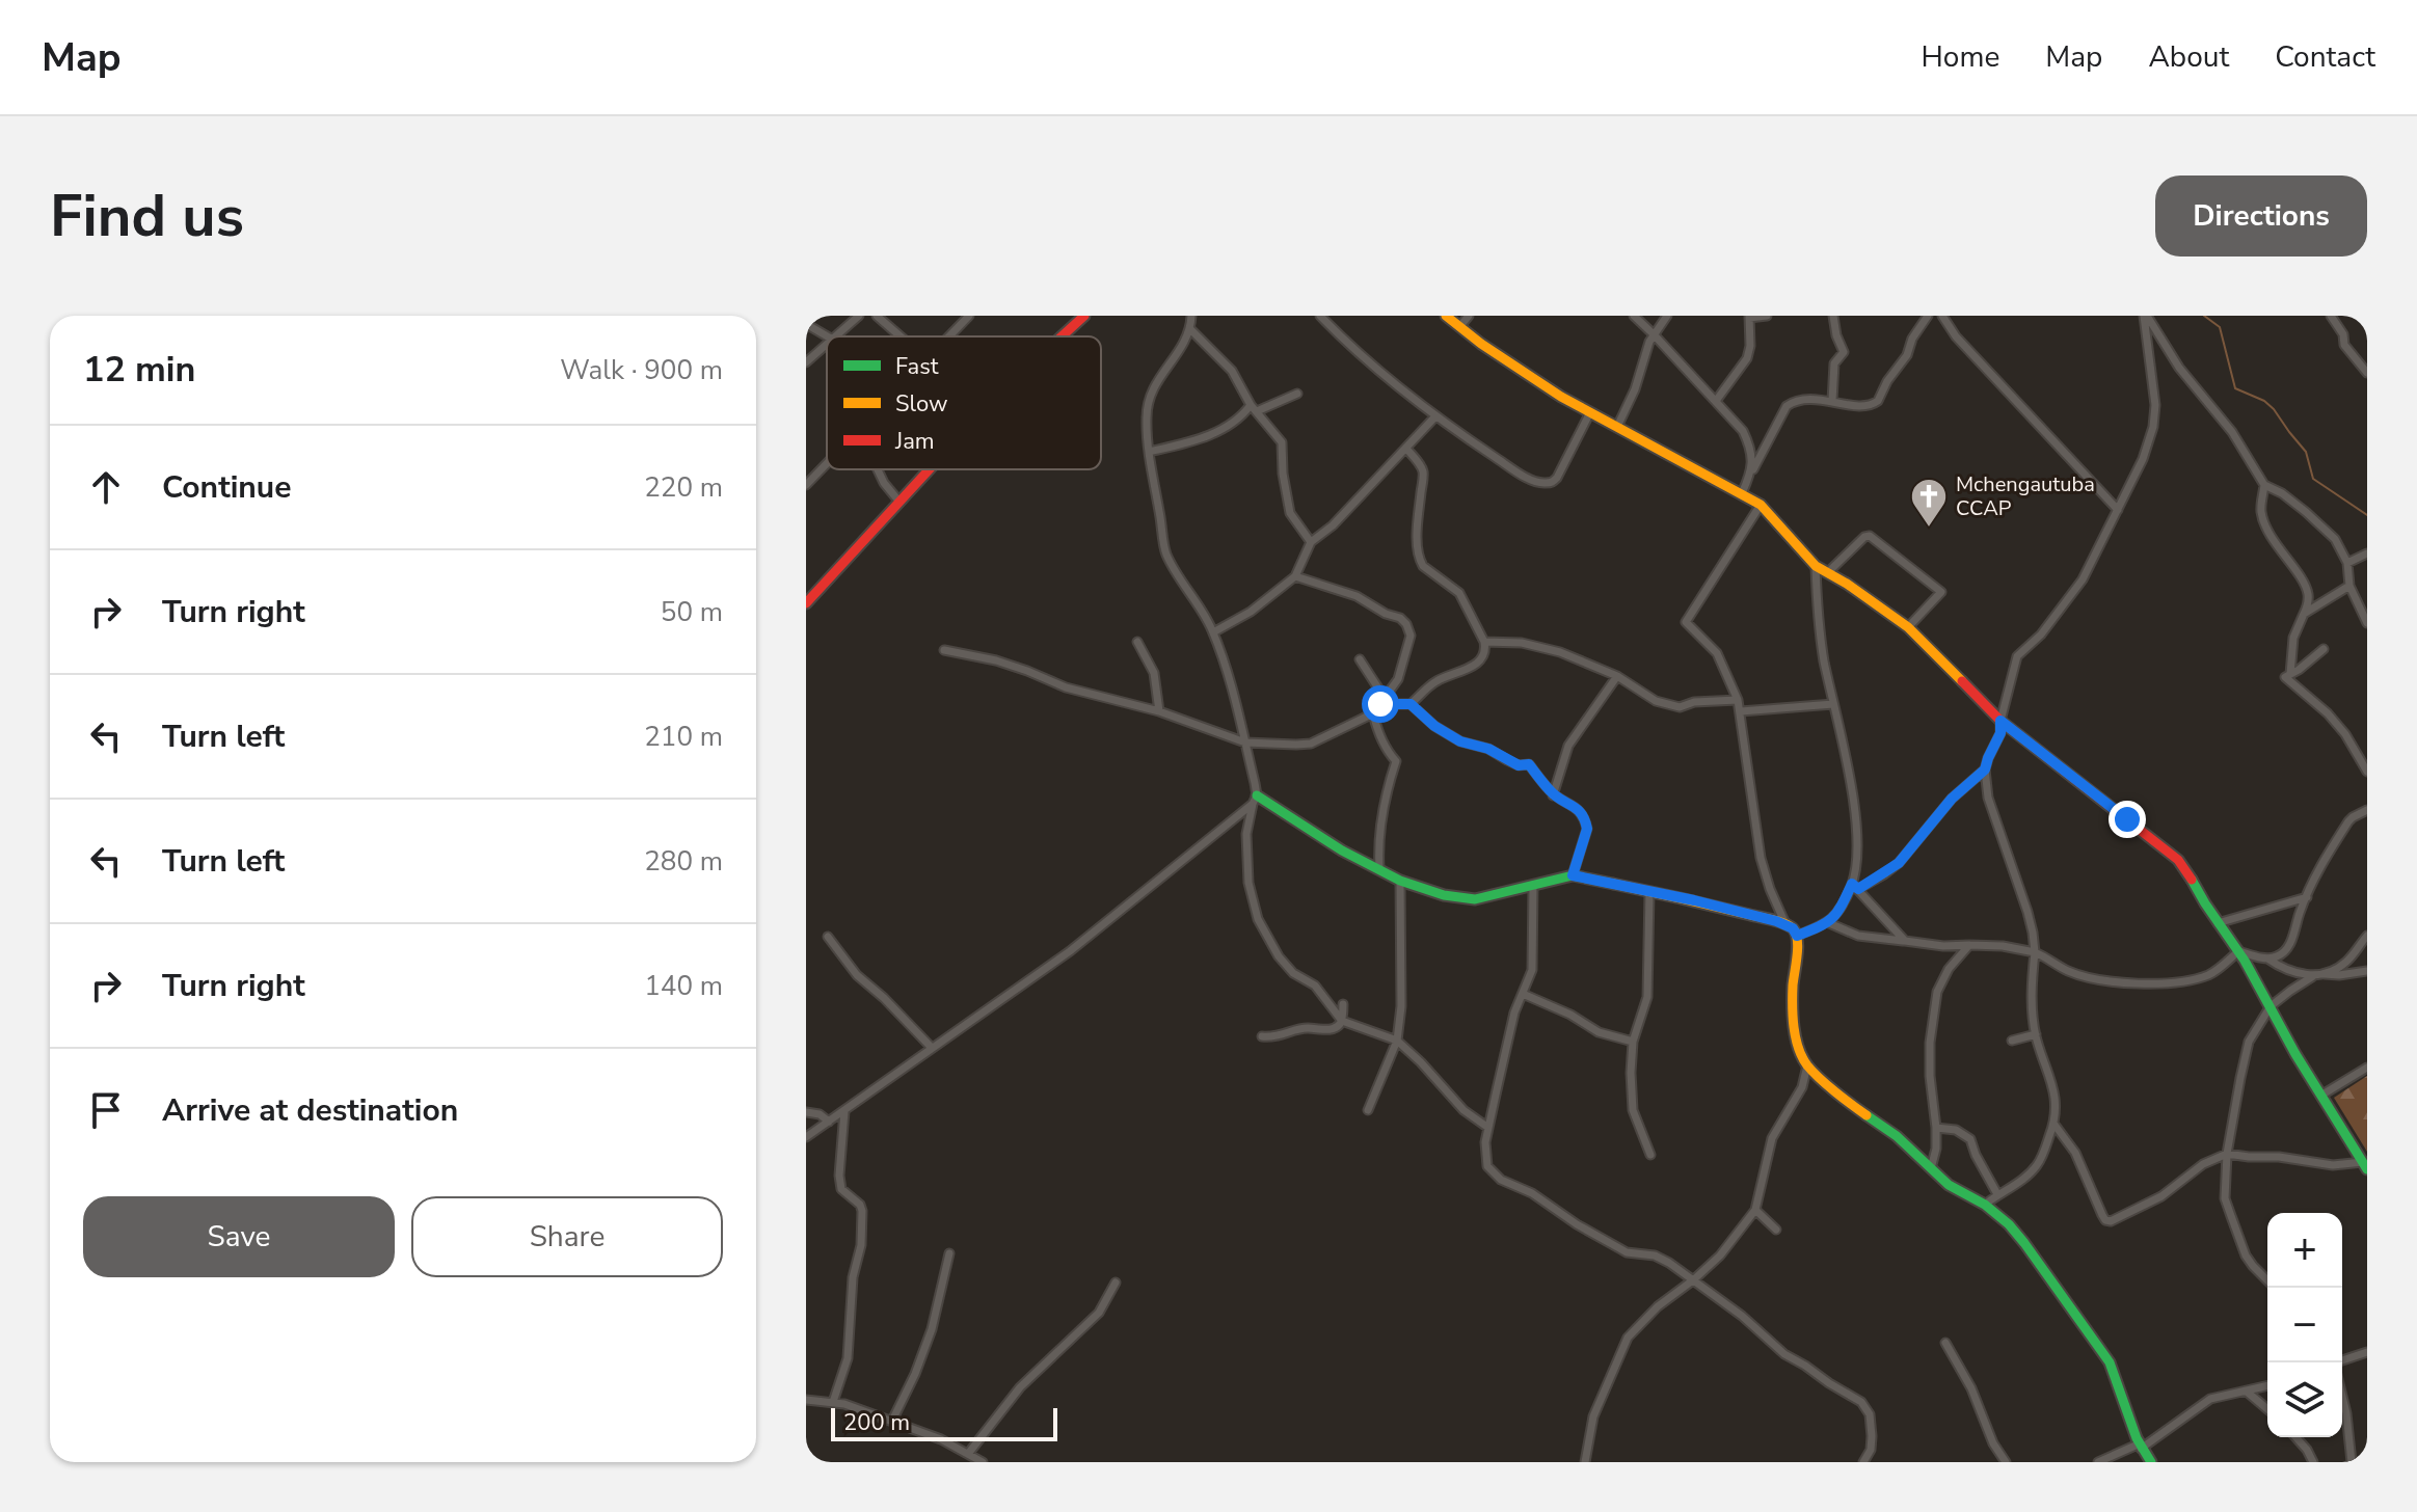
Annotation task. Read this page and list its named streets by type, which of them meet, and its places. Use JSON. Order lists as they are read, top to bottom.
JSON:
{
  "places": {
    "church": ["Mchengautuba CCAP"]
  },
  "legend": ["Fast", "Slow", "Jam"],
  "scale_bar": "200 m",
  "page": {
    "header": "Map",
    "nav": [
      "Home",
      "Map",
      "About",
      "Contact"
    ],
    "buttons": [
      "Directions",
      ["Save", "Share"]
    ],
    "title": "Find us",
    "heading": ["12 min", "Walk · 900 m"],
    "list": [
      ["Continue", "220 m"],
      ["Turn right", "50 m"],
      ["Turn left", "210 m"],
      ["Turn left", "280 m"],
      ["Turn right", "140 m"],
      "Arrive at destination"
    ],
    "map_buttons": ["+", "−"],
    "scale": "200 m"
  }
}
